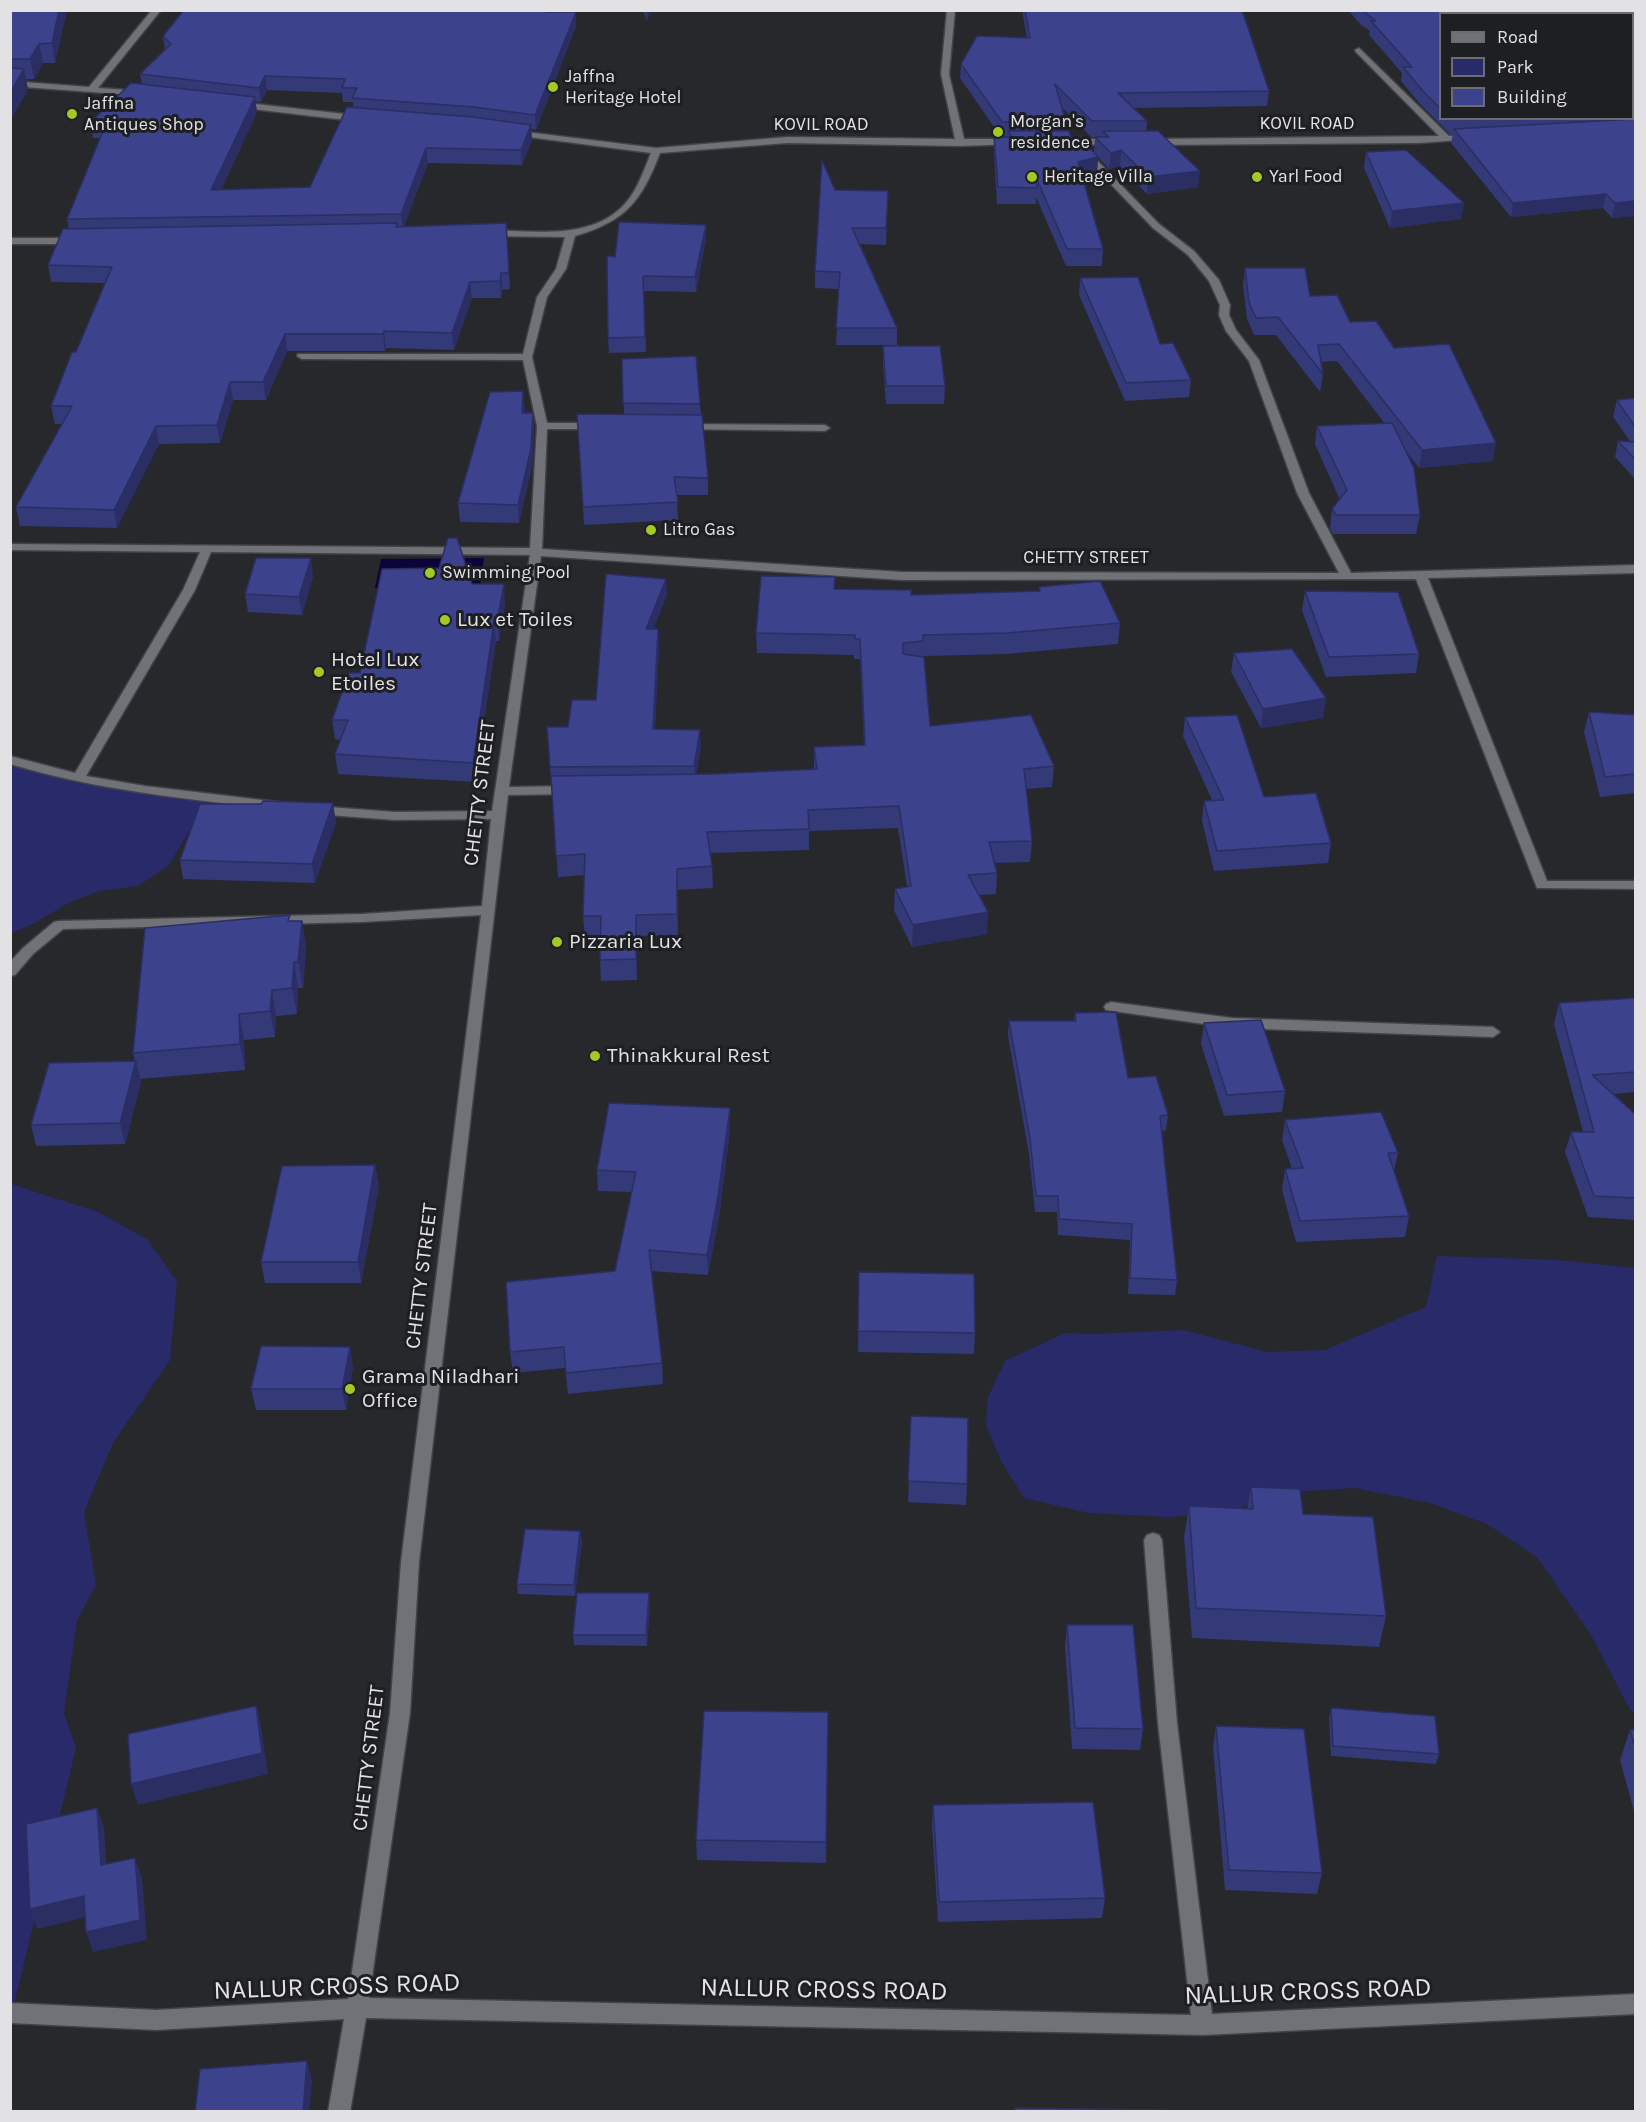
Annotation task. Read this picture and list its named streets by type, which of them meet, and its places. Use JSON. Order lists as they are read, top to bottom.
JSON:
{
  "streets": {
    "street": ["KOVIL ROAD", "CHETTY STREET", "NALLUR CROSS ROAD"]
  },
  "crossings": [
    ["CHETTY STREET", "NALLUR CROSS ROAD"]
  ],
  "places": [
    "Jaffna Heritage Hotel",
    "Jaffna Antiques Shop",
    "Morgan's residence",
    "Heritage Villa",
    "Yarl Food",
    "Litro Gas",
    "Swimming Pool",
    "Lux et Toiles",
    "Hotel Lux Etoiles",
    "Pizzaria Lux",
    "Thinakkural Rest",
    "Grama Niladhari Office"
  ],
  "legend": ["Road", "Park", "Building"]
}
